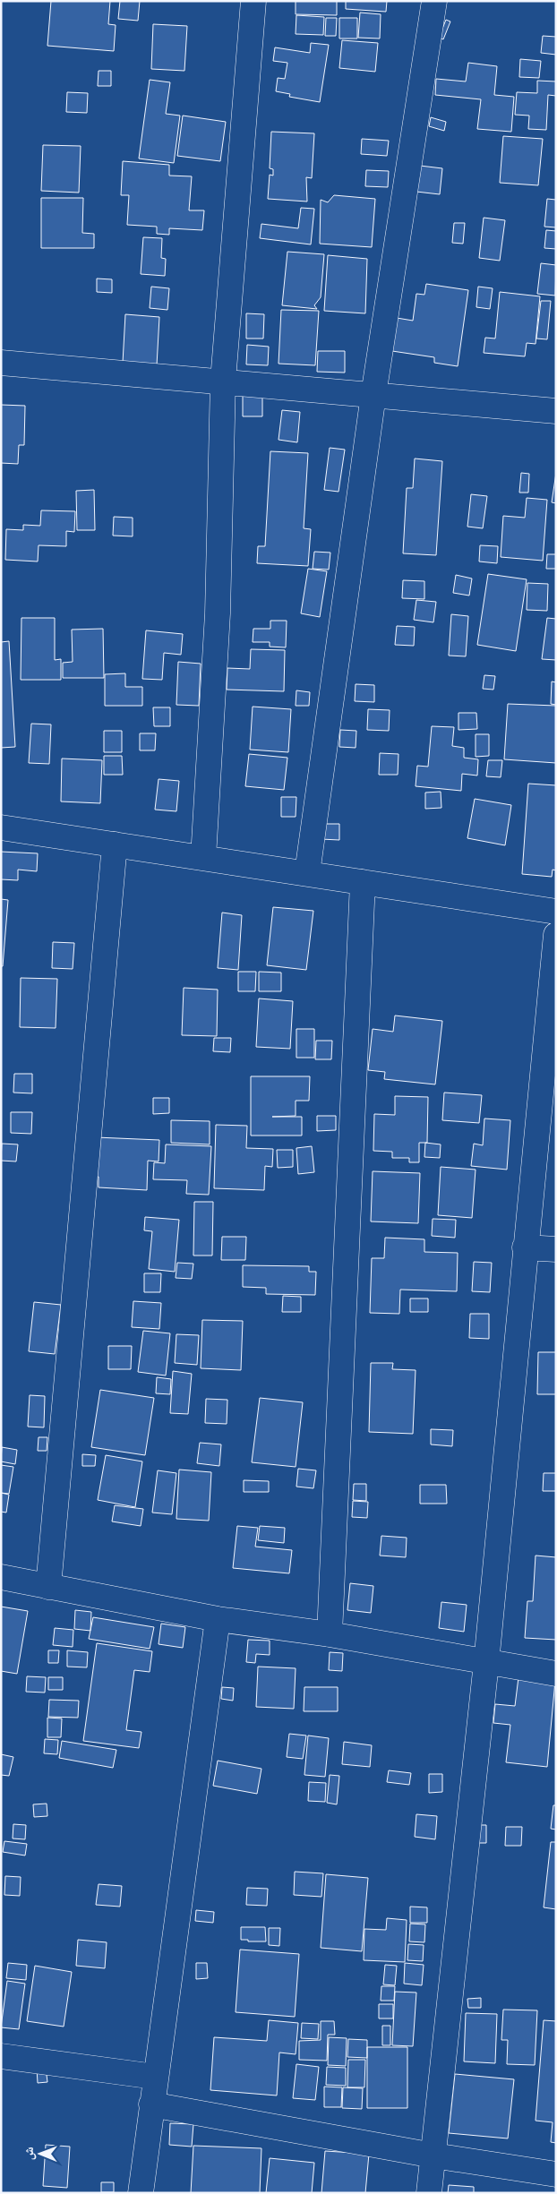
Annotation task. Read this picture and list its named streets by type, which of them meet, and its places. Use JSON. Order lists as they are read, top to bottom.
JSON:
{
  "north": "left"
}
